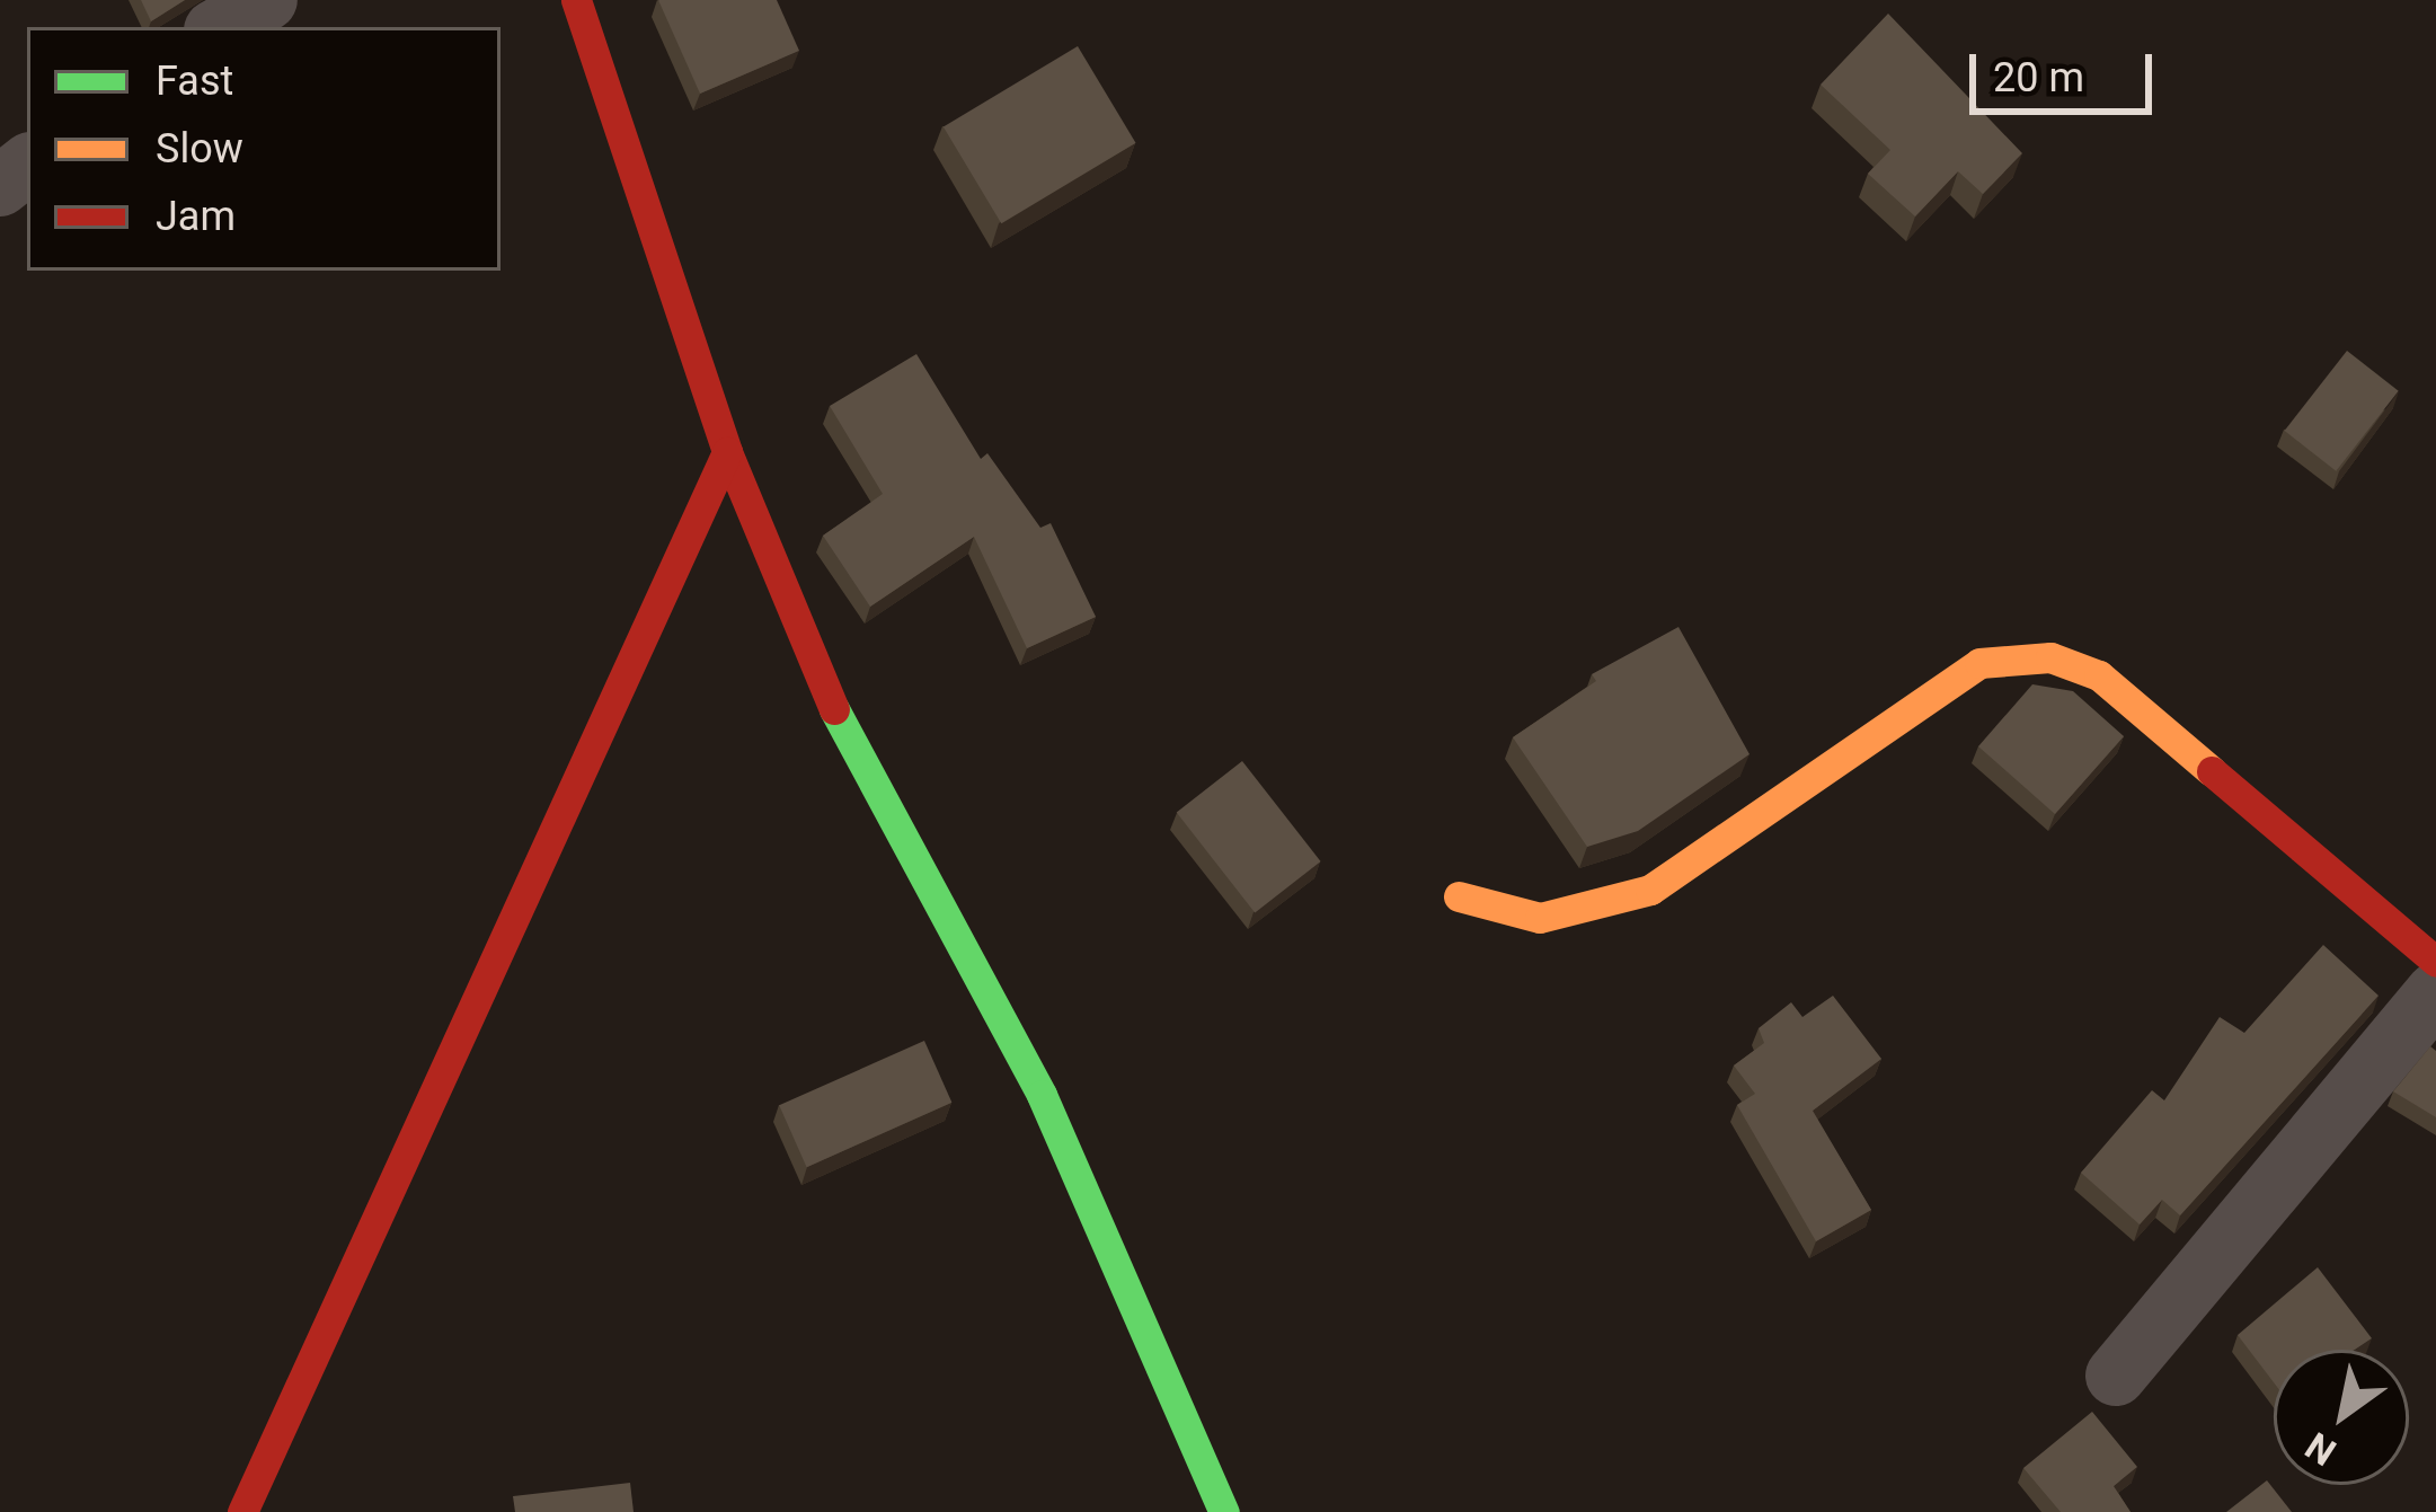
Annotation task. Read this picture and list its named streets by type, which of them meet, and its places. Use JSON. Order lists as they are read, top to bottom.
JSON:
{
  "legend": ["Fast", "Slow", "Jam"],
  "scale_bar": "20 m",
  "north": "bottom left"
}
